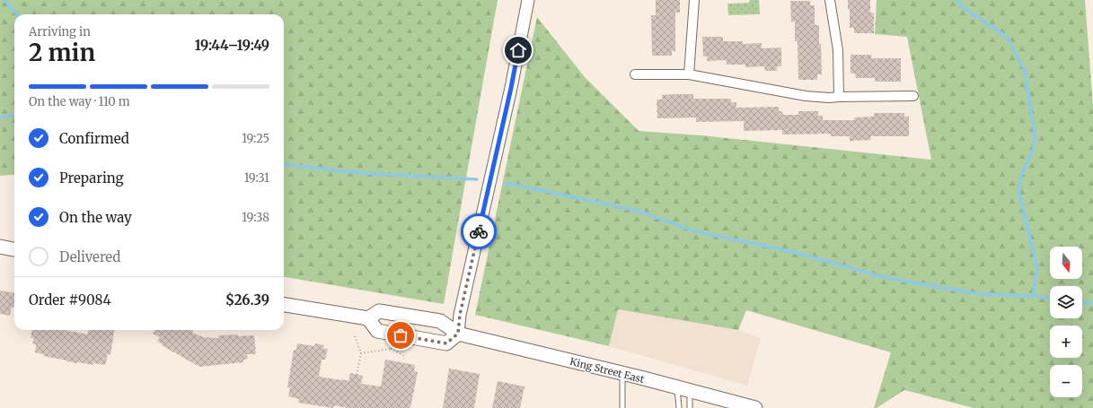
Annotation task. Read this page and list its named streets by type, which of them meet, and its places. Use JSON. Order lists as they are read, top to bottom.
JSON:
{
  "streets": {
    "main road": ["King Street East"]
  },
  "north": "bottom",
  "page": {
    "heading": ["2 min", "Arriving in", "19:44–19:49"],
    "panel": ["Order #9084", "$26.39"],
    "bar": "On the way · 110 m",
    "list": [
      ["Confirmed", "19:25"],
      ["Preparing", "19:31"],
      ["On the way", "19:38"],
      "Delivered"
    ],
    "map_buttons": ["+", "−"]
  }
}
